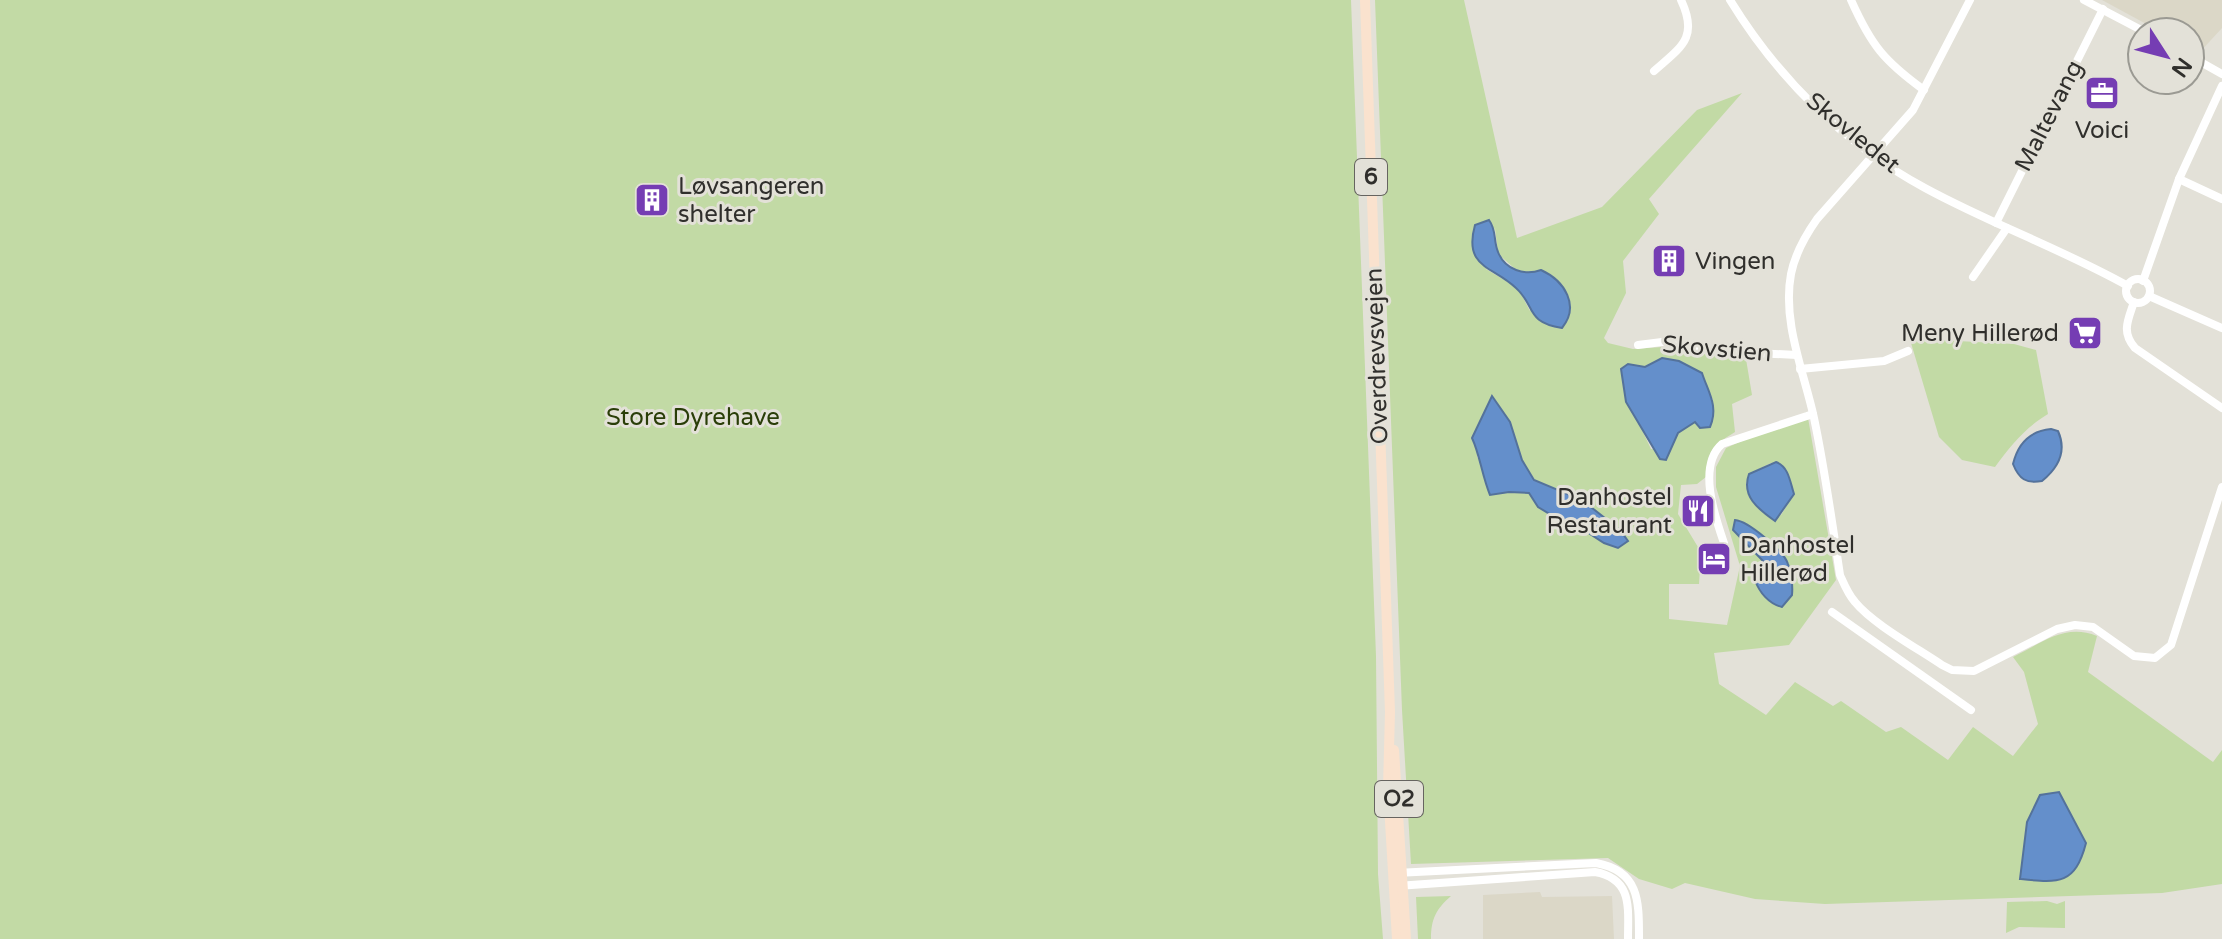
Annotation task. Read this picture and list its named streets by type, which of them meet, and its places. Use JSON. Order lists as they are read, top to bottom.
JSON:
{
  "streets": {
    "main road": ["6", "Overdrevsvejen", "O2"],
    "street": ["Maltevang", "Skovledet", "Skovstien"]
  },
  "crossings": [
    ["Maltevang", "Skovledet"]
  ],
  "parks": ["Store Dyrehave"],
  "places": {
    "office": ["Voici"],
    "building": ["Løvsangeren shelter", "Vingen"],
    "supermarket": ["Meny Hillerød"],
    "restaurant": ["Danhostel Restaurant"],
    "hotel": ["Danhostel Hillerød"]
  },
  "north": "bottom right"
}
